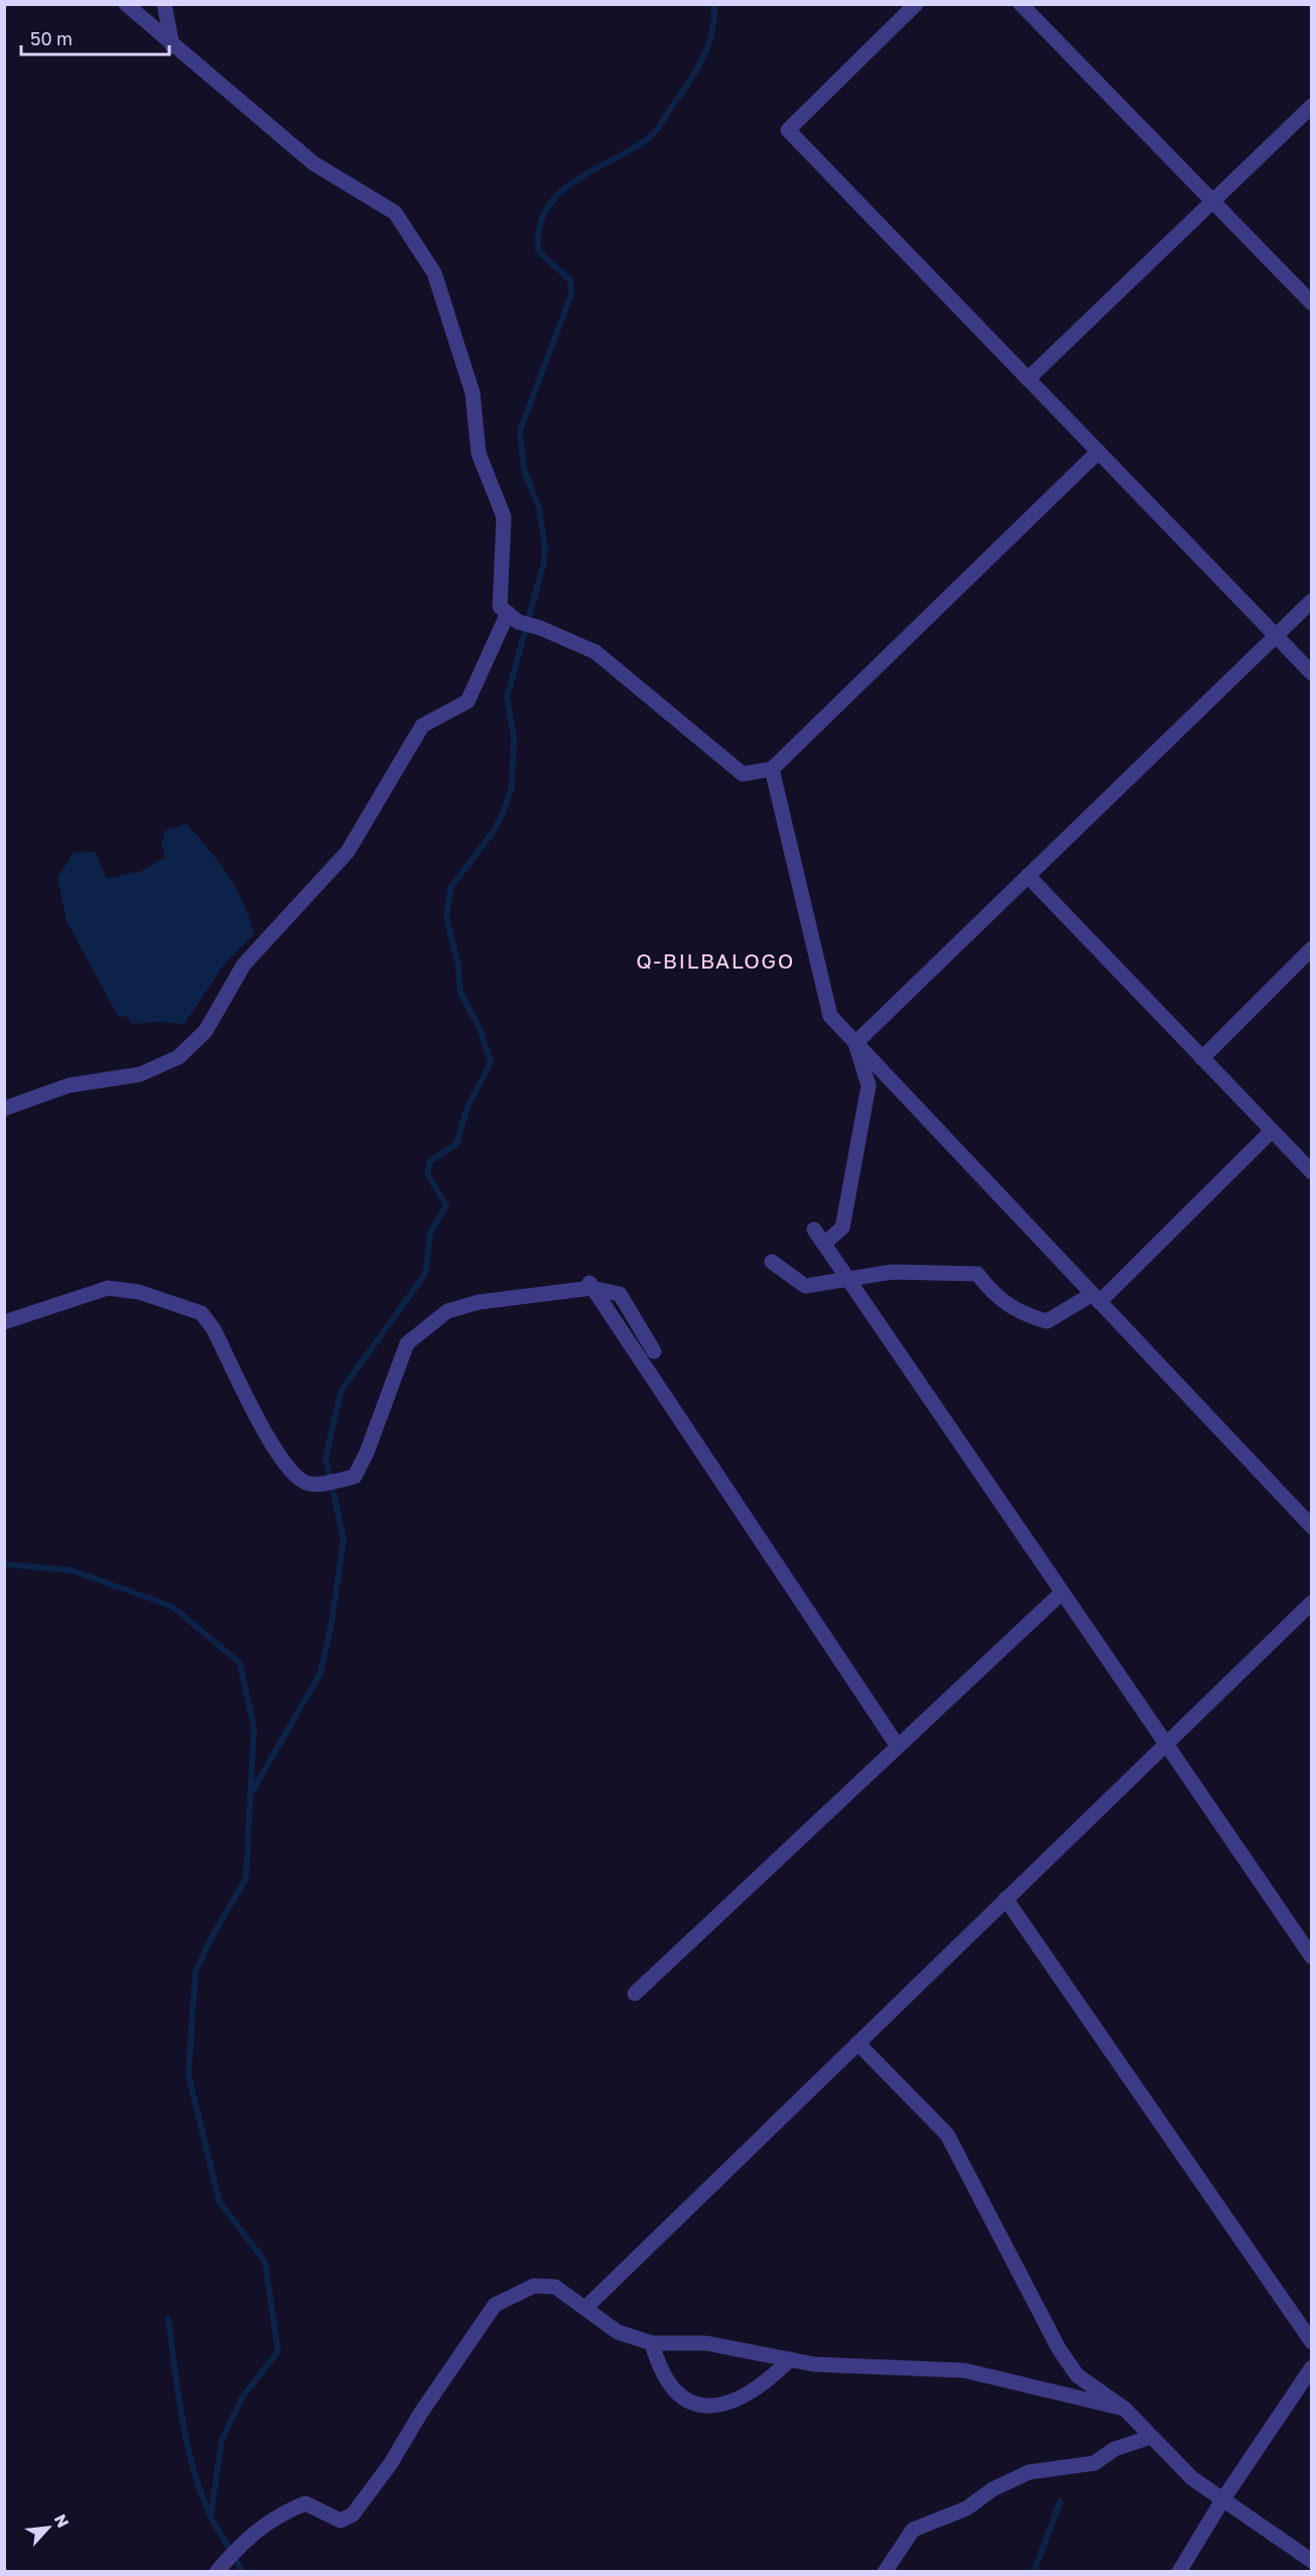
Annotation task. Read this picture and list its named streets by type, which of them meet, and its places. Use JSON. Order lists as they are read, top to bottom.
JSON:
{
  "districts": ["Q-BILBALOGO"],
  "scale_bar": "50 m",
  "north": "top right"
}
